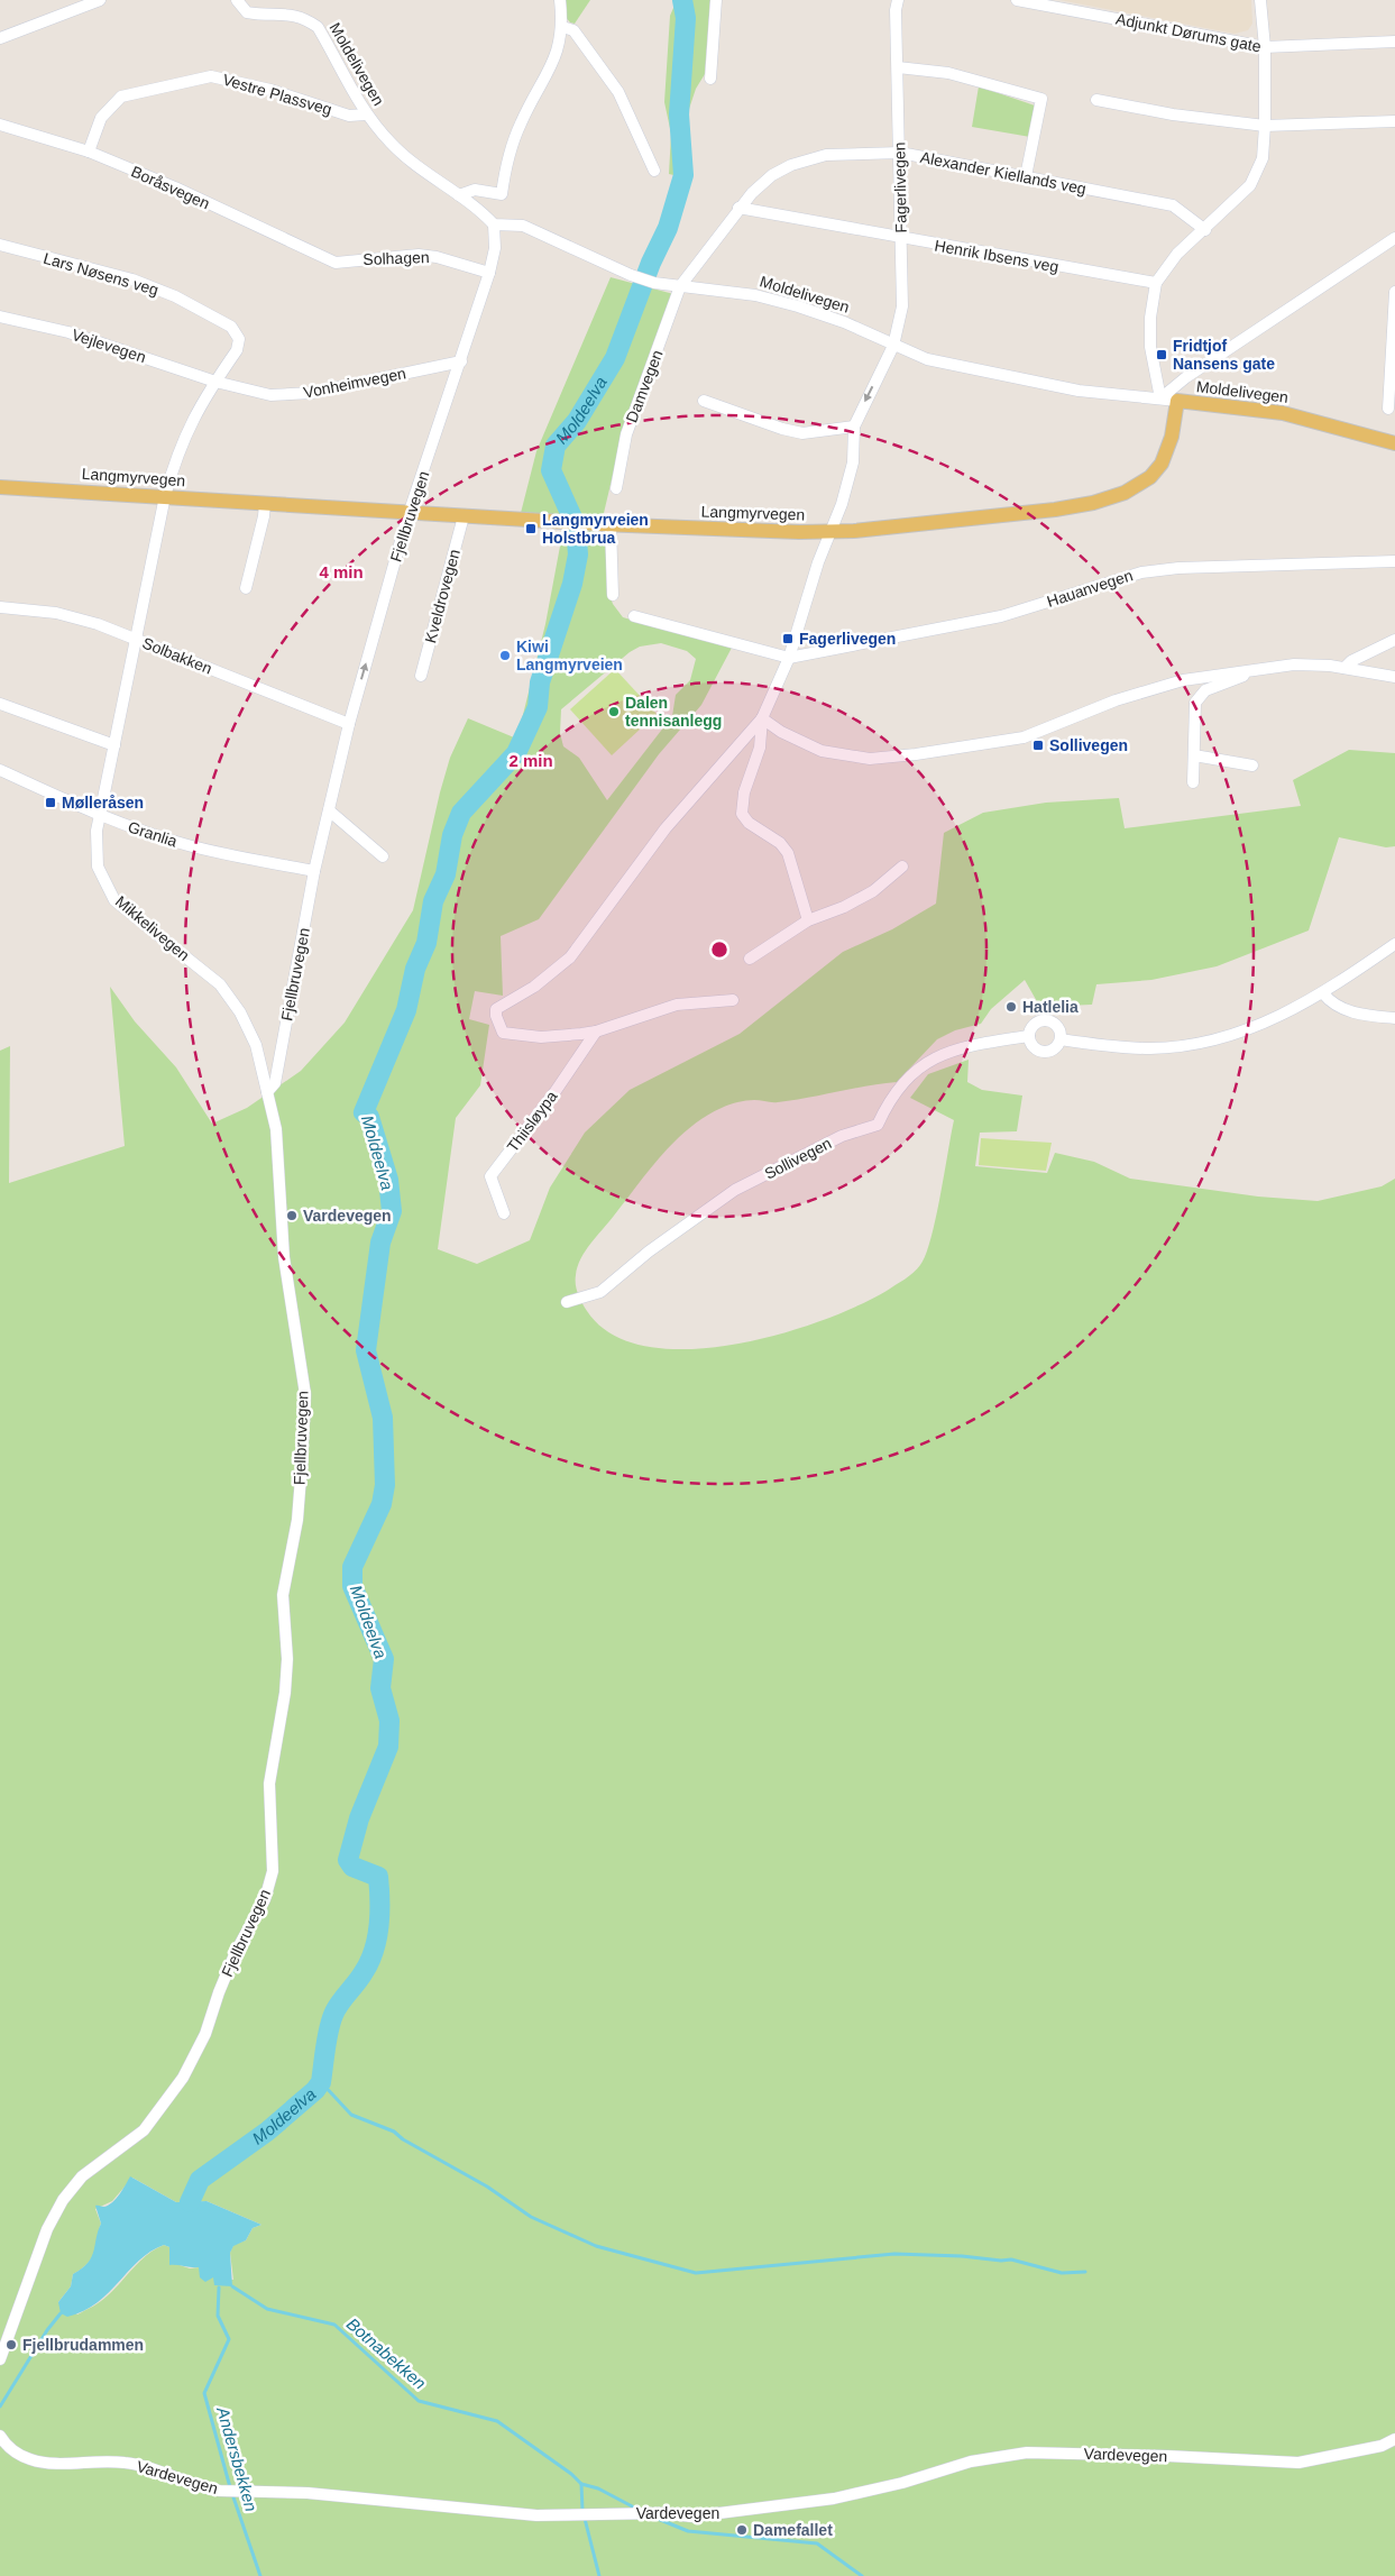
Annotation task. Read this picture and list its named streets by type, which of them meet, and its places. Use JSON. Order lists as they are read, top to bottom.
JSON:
{
  "streets": {
    "main road": ["Moldelivegen", "Langmyrvegen"],
    "street": [
      "Adjunkt Dørums gate",
      "Vestre Plassveg",
      "Alexander Kiellands veg",
      "Boråsvegen",
      "Fagerlivegen",
      "Henrik Ibsens veg",
      "Solhagen",
      "Lars Nøsens veg",
      "Vejlevegen",
      "Vonheimvegen",
      "Damvegen",
      "Fjellbruvegen",
      "Hauanvegen",
      "Kveldrovegen",
      "Solbakken",
      "Granlia",
      "Mikkelivegen",
      "Thiisløypa",
      "Sollivegen",
      "Vardevegen"
    ]
  },
  "crossings": [
    ["Moldelivegen", "Vestre Plassveg"],
    ["Moldelivegen", "Alexander Kiellands veg"],
    ["Moldelivegen", "Fagerlivegen"],
    ["Moldelivegen", "Damvegen"],
    ["Moldelivegen", "Langmyrvegen"],
    ["Moldelivegen", "Fjellbruvegen"],
    ["Vestre Plassveg", "Boråsvegen"],
    ["Alexander Kiellands veg", "Fagerlivegen"],
    ["Alexander Kiellands veg", "Henrik Ibsens veg"],
    ["Alexander Kiellands veg", "Damvegen"],
    ["Boråsvegen", "Solhagen"],
    ["Fagerlivegen", "Henrik Ibsens veg"],
    ["Fagerlivegen", "Langmyrvegen"],
    ["Fagerlivegen", "Hauanvegen"],
    ["Fagerlivegen", "Thiisløypa"],
    ["Solhagen", "Fjellbruvegen"],
    ["Lars Nøsens veg", "Vejlevegen"],
    ["Lars Nøsens veg", "Vonheimvegen"],
    ["Lars Nøsens veg", "Mikkelivegen"],
    ["Vejlevegen", "Vonheimvegen"],
    ["Vejlevegen", "Mikkelivegen"],
    ["Vonheimvegen", "Fjellbruvegen"],
    ["Vonheimvegen", "Mikkelivegen"],
    ["Langmyrvegen", "Fjellbruvegen"],
    ["Langmyrvegen", "Kveldrovegen"],
    ["Langmyrvegen", "Mikkelivegen"],
    ["Fjellbruvegen", "Solbakken"],
    ["Fjellbruvegen", "Granlia"],
    ["Fjellbruvegen", "Mikkelivegen"],
    ["Solbakken", "Mikkelivegen"],
    ["Granlia", "Mikkelivegen"]
  ],
  "water": ["Moldeelva", "Botnabekken", "Andersbekken"],
  "places": {
    "transit": [
      "Fridtjof Nansens gate",
      "Langmyrveien Holstbrua",
      "Fagerlivegen",
      "Sollivegen",
      "Mølleråsen"
    ],
    "other": [
      "Kiwi Langmyrveien",
      "Dalen tennisanlegg",
      "Hatlelia",
      "Vardevegen",
      "Fjellbrudammen",
      "Damefallet"
    ]
  },
  "rings": ["4 min", "2 min"]
}
